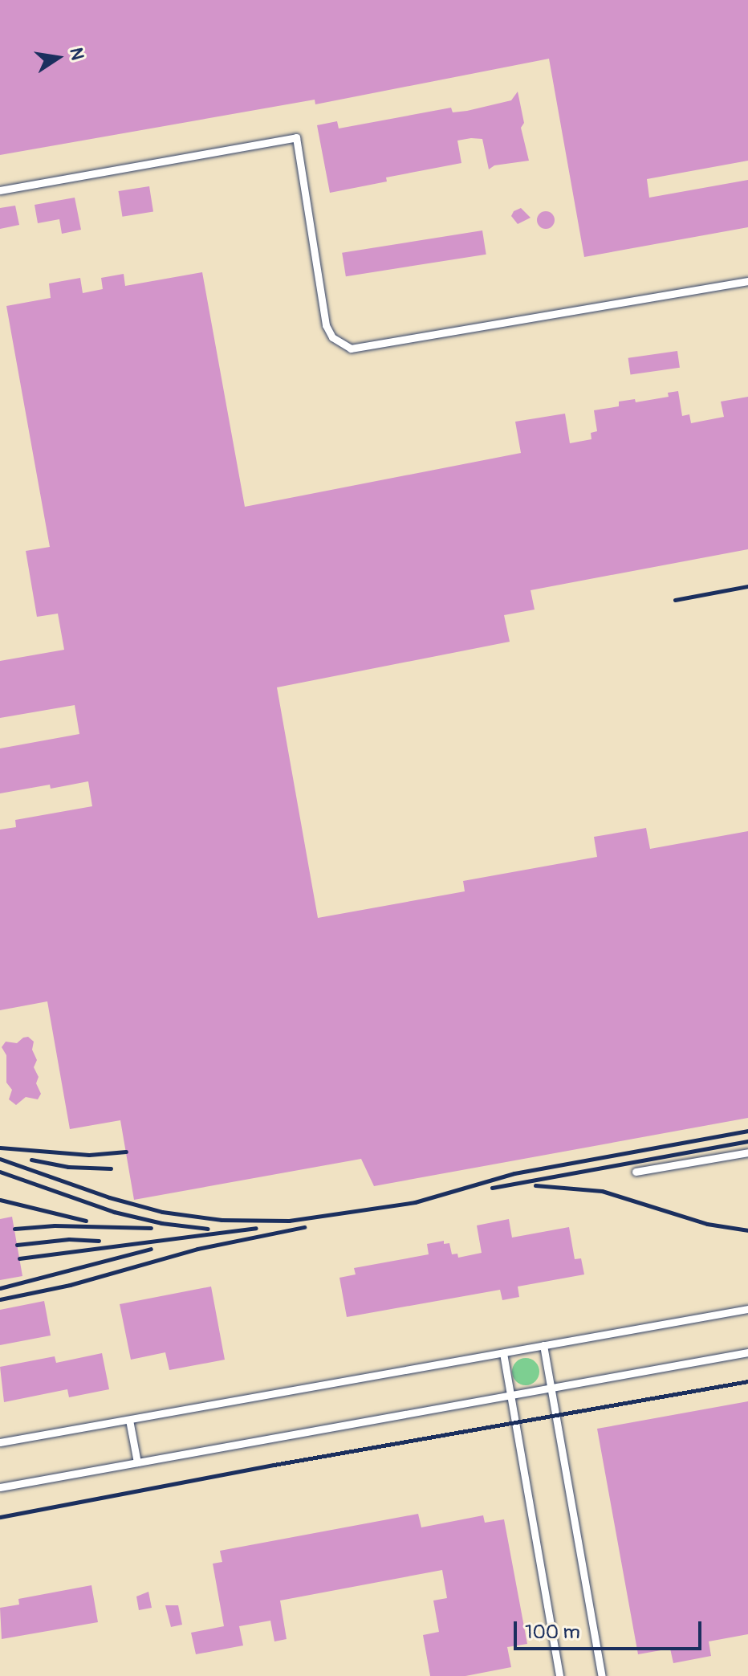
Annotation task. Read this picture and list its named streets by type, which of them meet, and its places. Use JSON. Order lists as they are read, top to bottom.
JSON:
{
  "scale_bar": "100 m",
  "north": "right"
}
